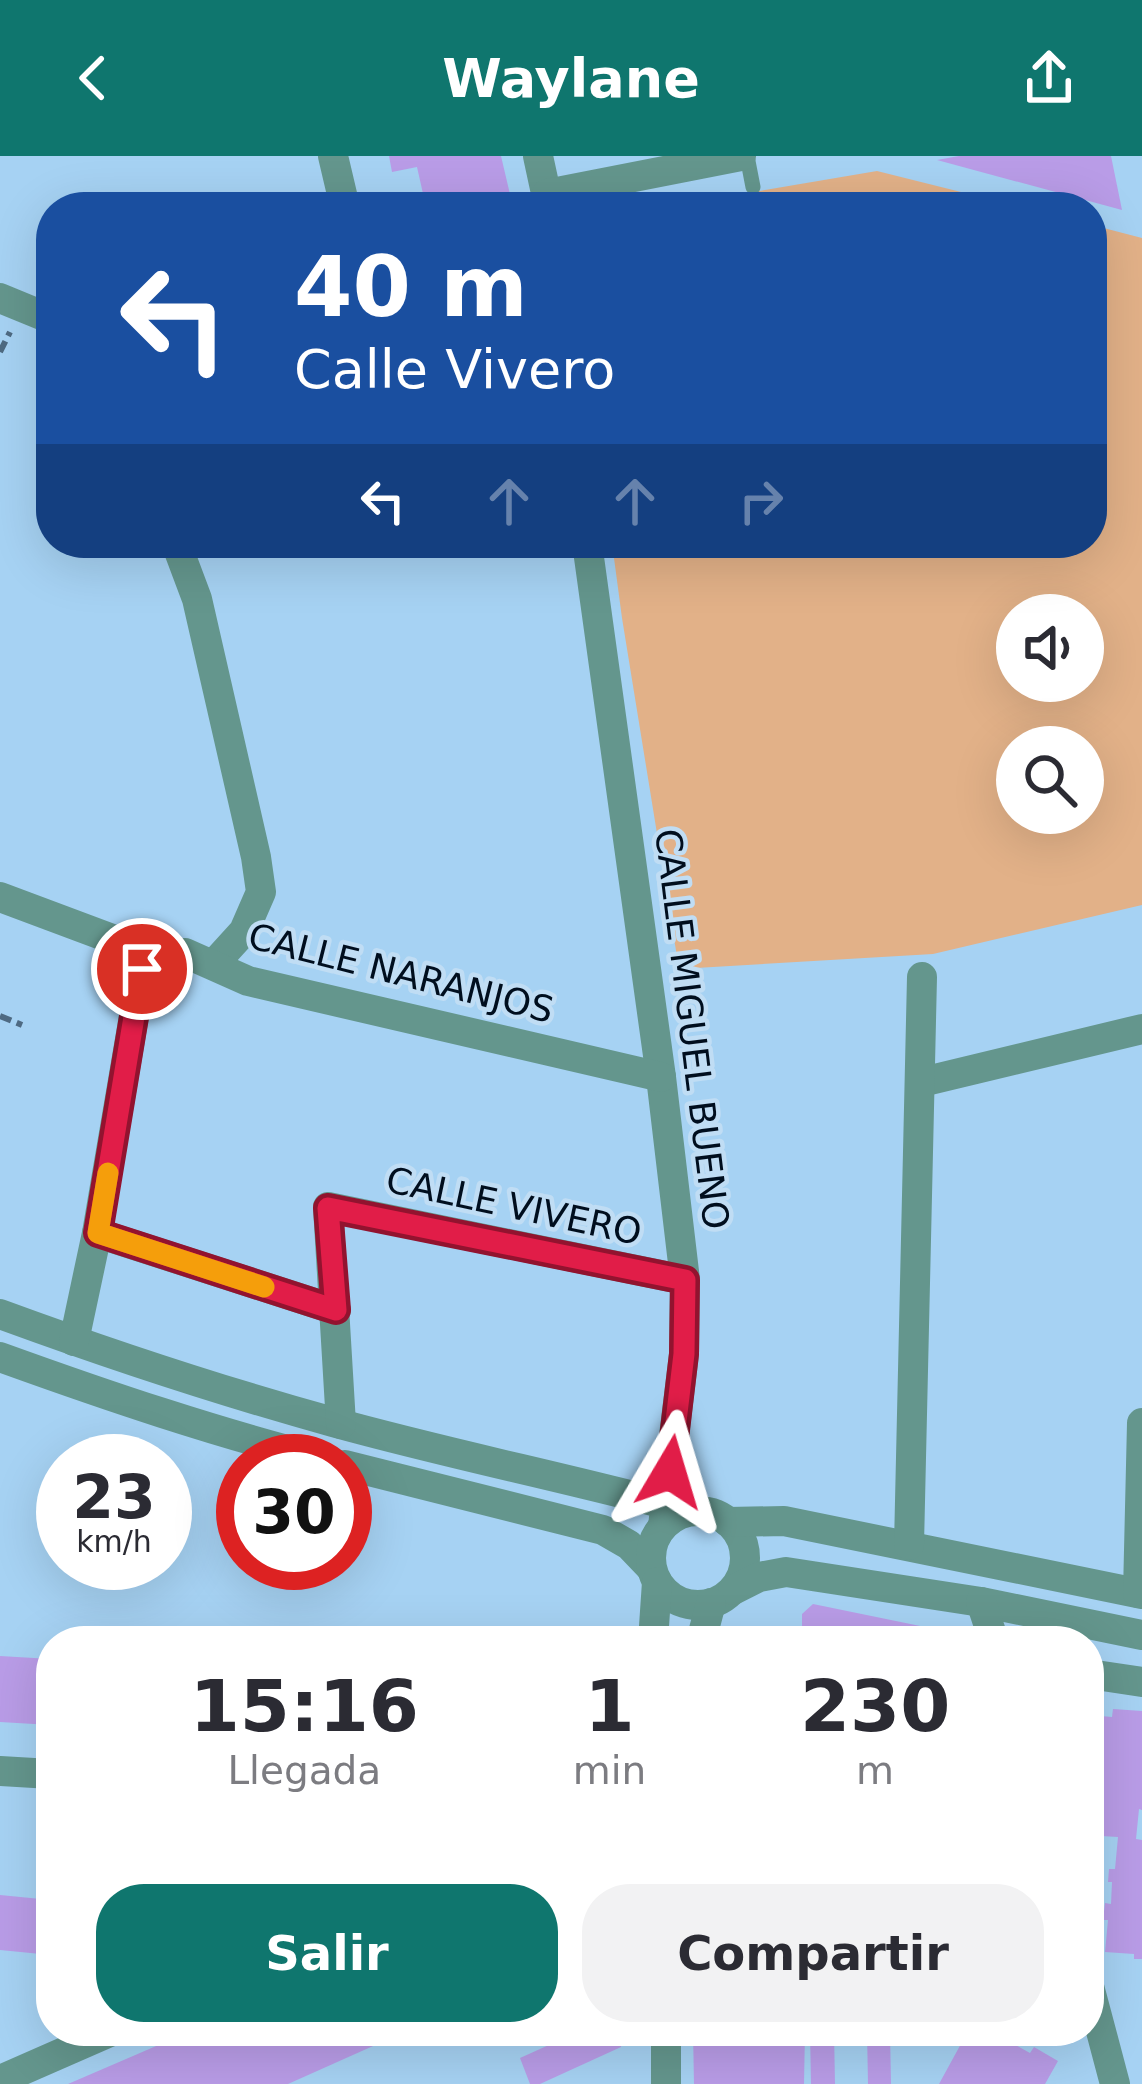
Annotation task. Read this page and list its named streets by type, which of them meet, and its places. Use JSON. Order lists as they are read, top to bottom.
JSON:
{
  "streets": {
    "street": ["CALLE NARANJOS", "CALLE MIGUEL BUENO", "CALLE VIVERO"]
  },
  "crossings": [
    ["CALLE NARANJOS", "CALLE MIGUEL BUENO"],
    ["CALLE MIGUEL BUENO", "CALLE VIVERO"]
  ],
  "page": {
    "header": "Waylane",
    "turn": ["40 m", "Calle Vivero"],
    "speed": "23 km/h",
    "limit": "30",
    "eta": [
      "15:16",
      "Llegada",
      "1",
      "min",
      "230",
      "m"
    ],
    "buttons": ["Salir", "Compartir"]
  }
}
